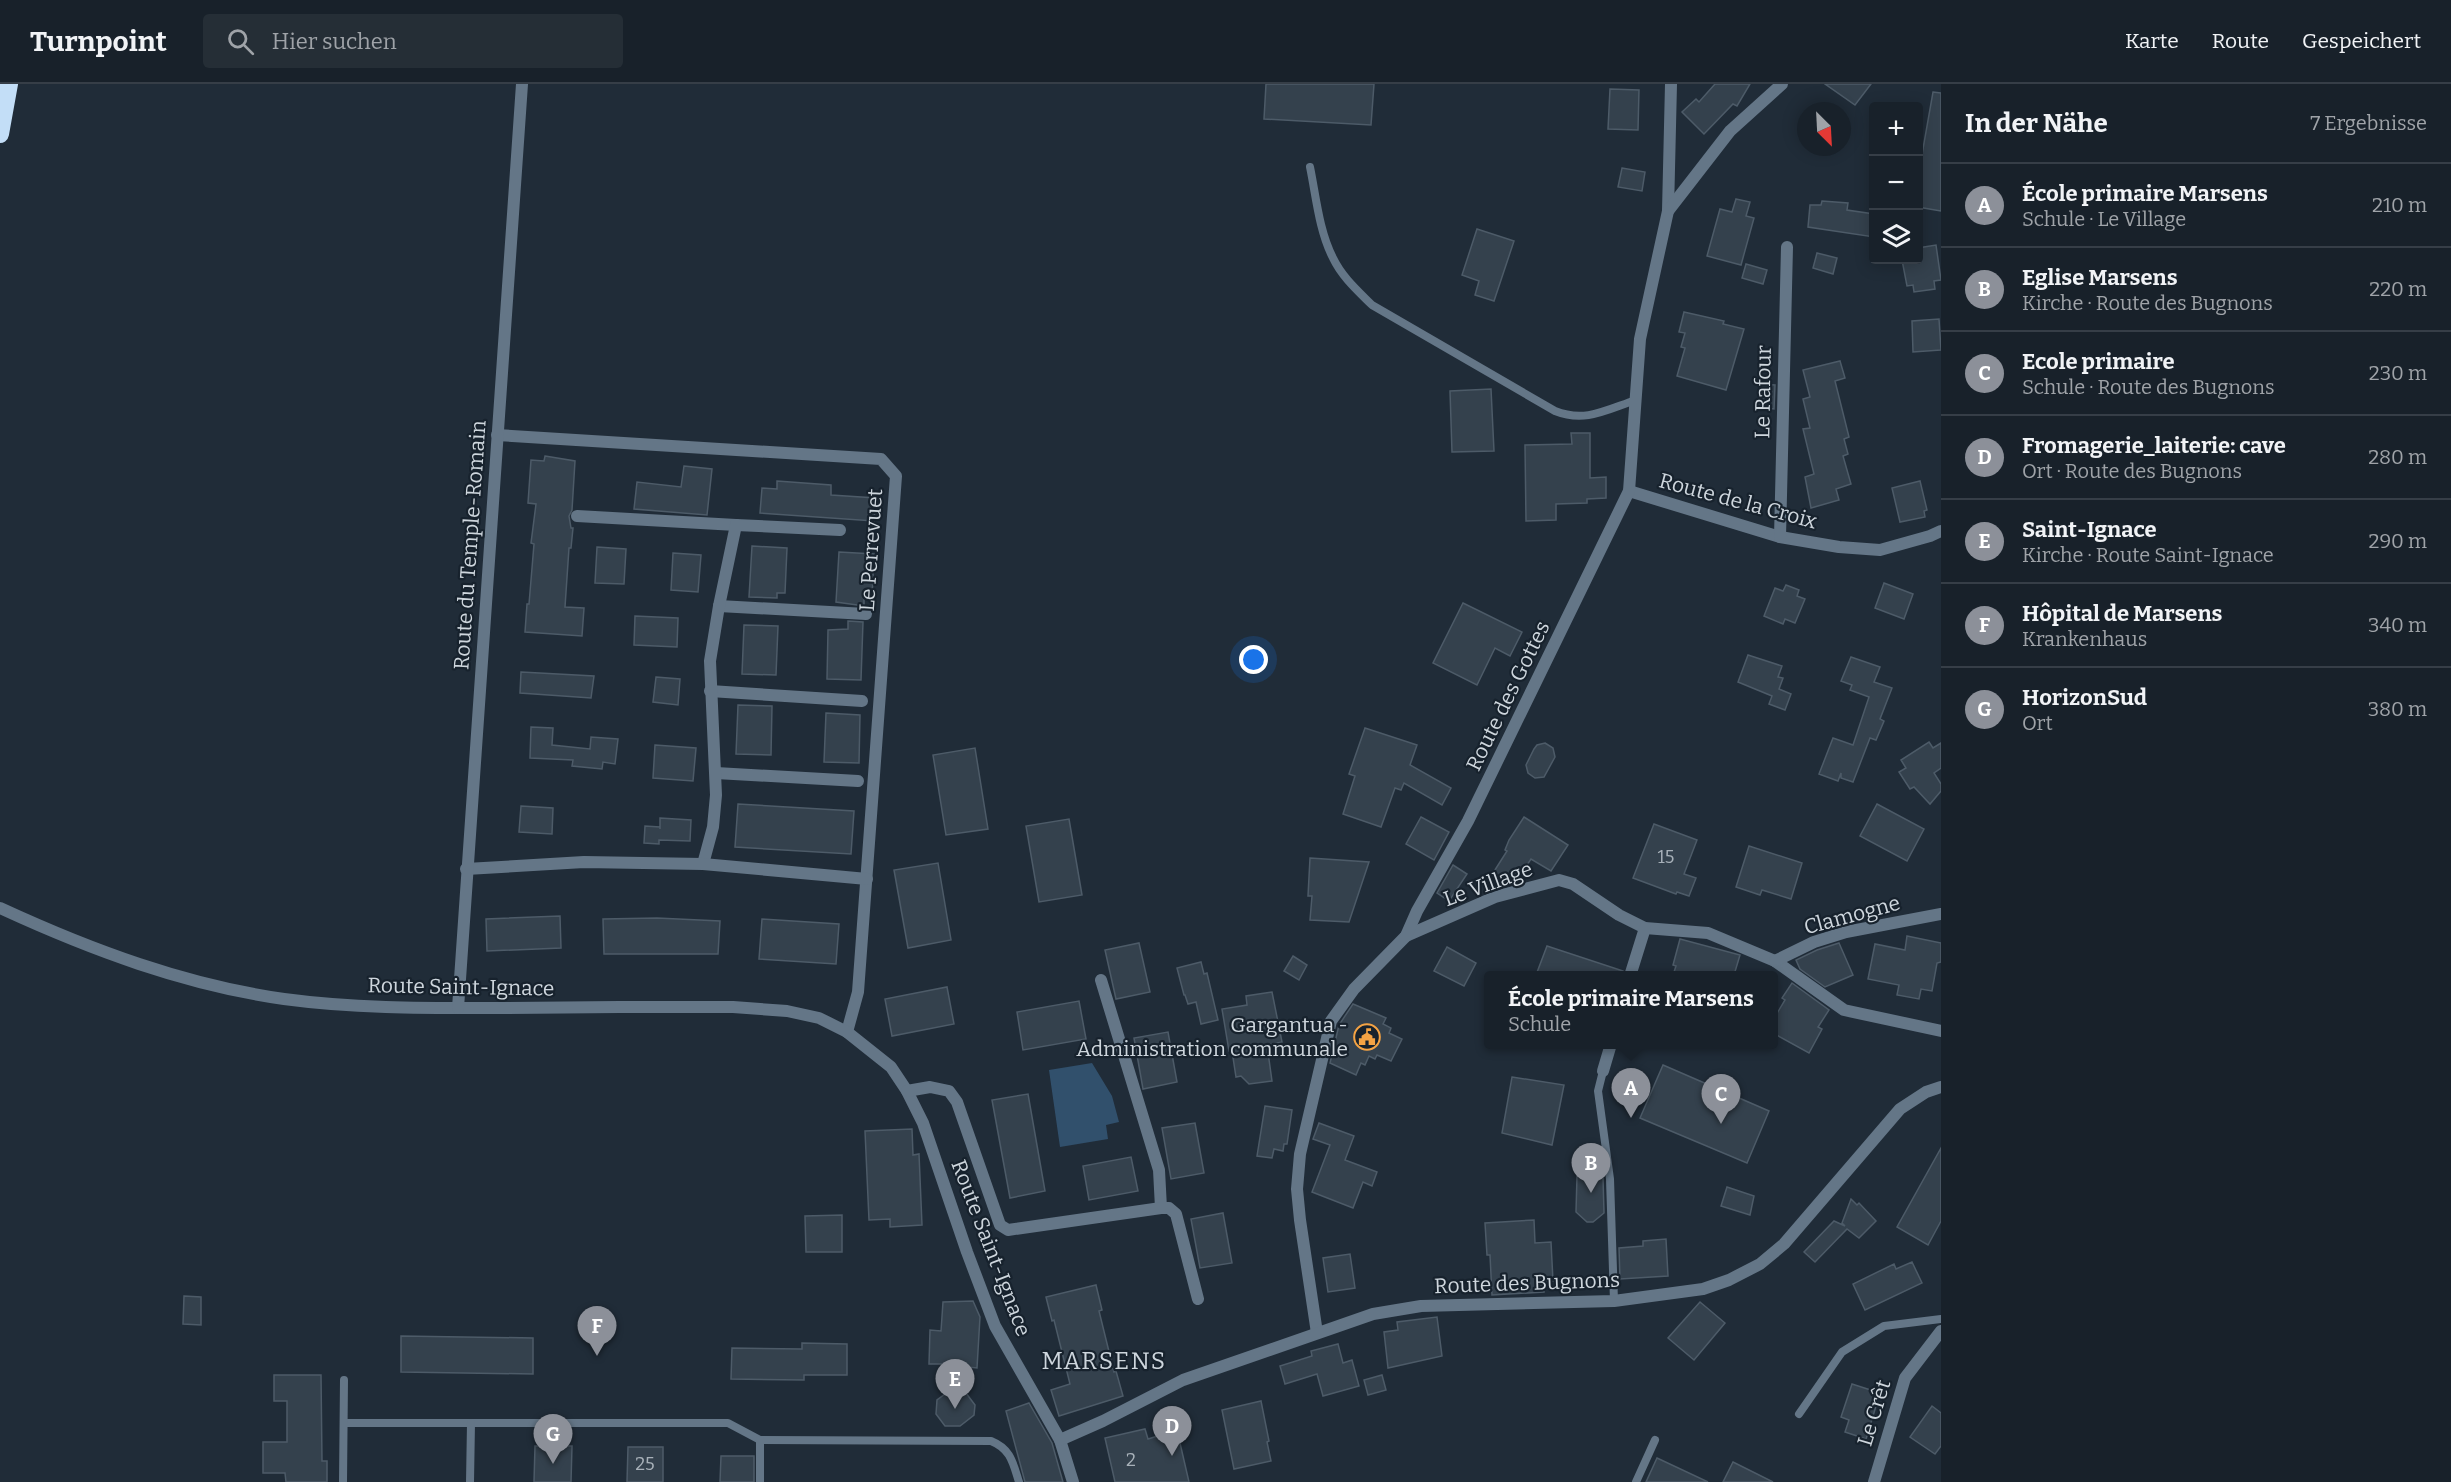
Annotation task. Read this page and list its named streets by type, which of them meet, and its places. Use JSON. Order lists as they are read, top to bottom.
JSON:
{
  "streets": {
    "street": [
      "Le Rafour",
      "Route de la Croix",
      "Route du Temple-Romain",
      "Le Perrevuet",
      "Route des Gottes",
      "Le Village",
      "Clamogne",
      "Route Saint-Ignace",
      "Route des Bugnons",
      "Le Crêt"
    ]
  },
  "crossings": [
    ["Le Rafour", "Route de la Croix"],
    ["Route de la Croix", "Route des Gottes"],
    ["Route du Temple-Romain", "Le Perrevuet"],
    ["Route du Temple-Romain", "Route Saint-Ignace"],
    ["Le Perrevuet", "Route Saint-Ignace"],
    ["Route des Gottes", "Le Village"],
    ["Route des Gottes", "Route des Bugnons"],
    ["Le Village", "Clamogne"],
    ["Route Saint-Ignace", "Route des Bugnons"]
  ],
  "districts": ["MARSENS"],
  "places": {
    "public building": ["Gargantua - Administration communale"]
  },
  "house_numbers": ["15", "2", "25"],
  "north": "bottom right",
  "page": {
    "header": "Turnpoint",
    "search": "Hier suchen",
    "nav": ["Karte", "Route", "Gespeichert"],
    "heading": ["In der Nähe", "7 Ergebnisse"],
    "map_buttons": ["+", "−"],
    "list": [
      {
        "mark": "A",
        "name": "École primaire Marsens",
        "note": "Schule · Le Village",
        "value": "210 m"
      },
      {
        "mark": "B",
        "name": "Eglise Marsens",
        "note": "Kirche · Route des Bugnons",
        "value": "220 m"
      },
      {
        "mark": "C",
        "name": "Ecole primaire",
        "note": "Schule · Route des Bugnons",
        "value": "230 m"
      },
      {
        "mark": "D",
        "name": "Fromagerie_laiterie: cave",
        "note": "Ort · Route des Bugnons",
        "value": "280 m"
      },
      {
        "mark": "E",
        "name": "Saint-Ignace",
        "note": "Kirche · Route Saint-Ignace",
        "value": "290 m"
      },
      {
        "mark": "F",
        "name": "Hôpital de Marsens",
        "note": "Krankenhaus",
        "value": "340 m"
      },
      {
        "mark": "G",
        "name": "HorizonSud",
        "note": "Ort",
        "value": "380 m"
      }
    ],
    "popup": ["École primaire Marsens", "Schule"],
    "pins": [
      "A",
      "C",
      "B",
      "F",
      "E",
      "D",
      "G"
    ]
  }
}
